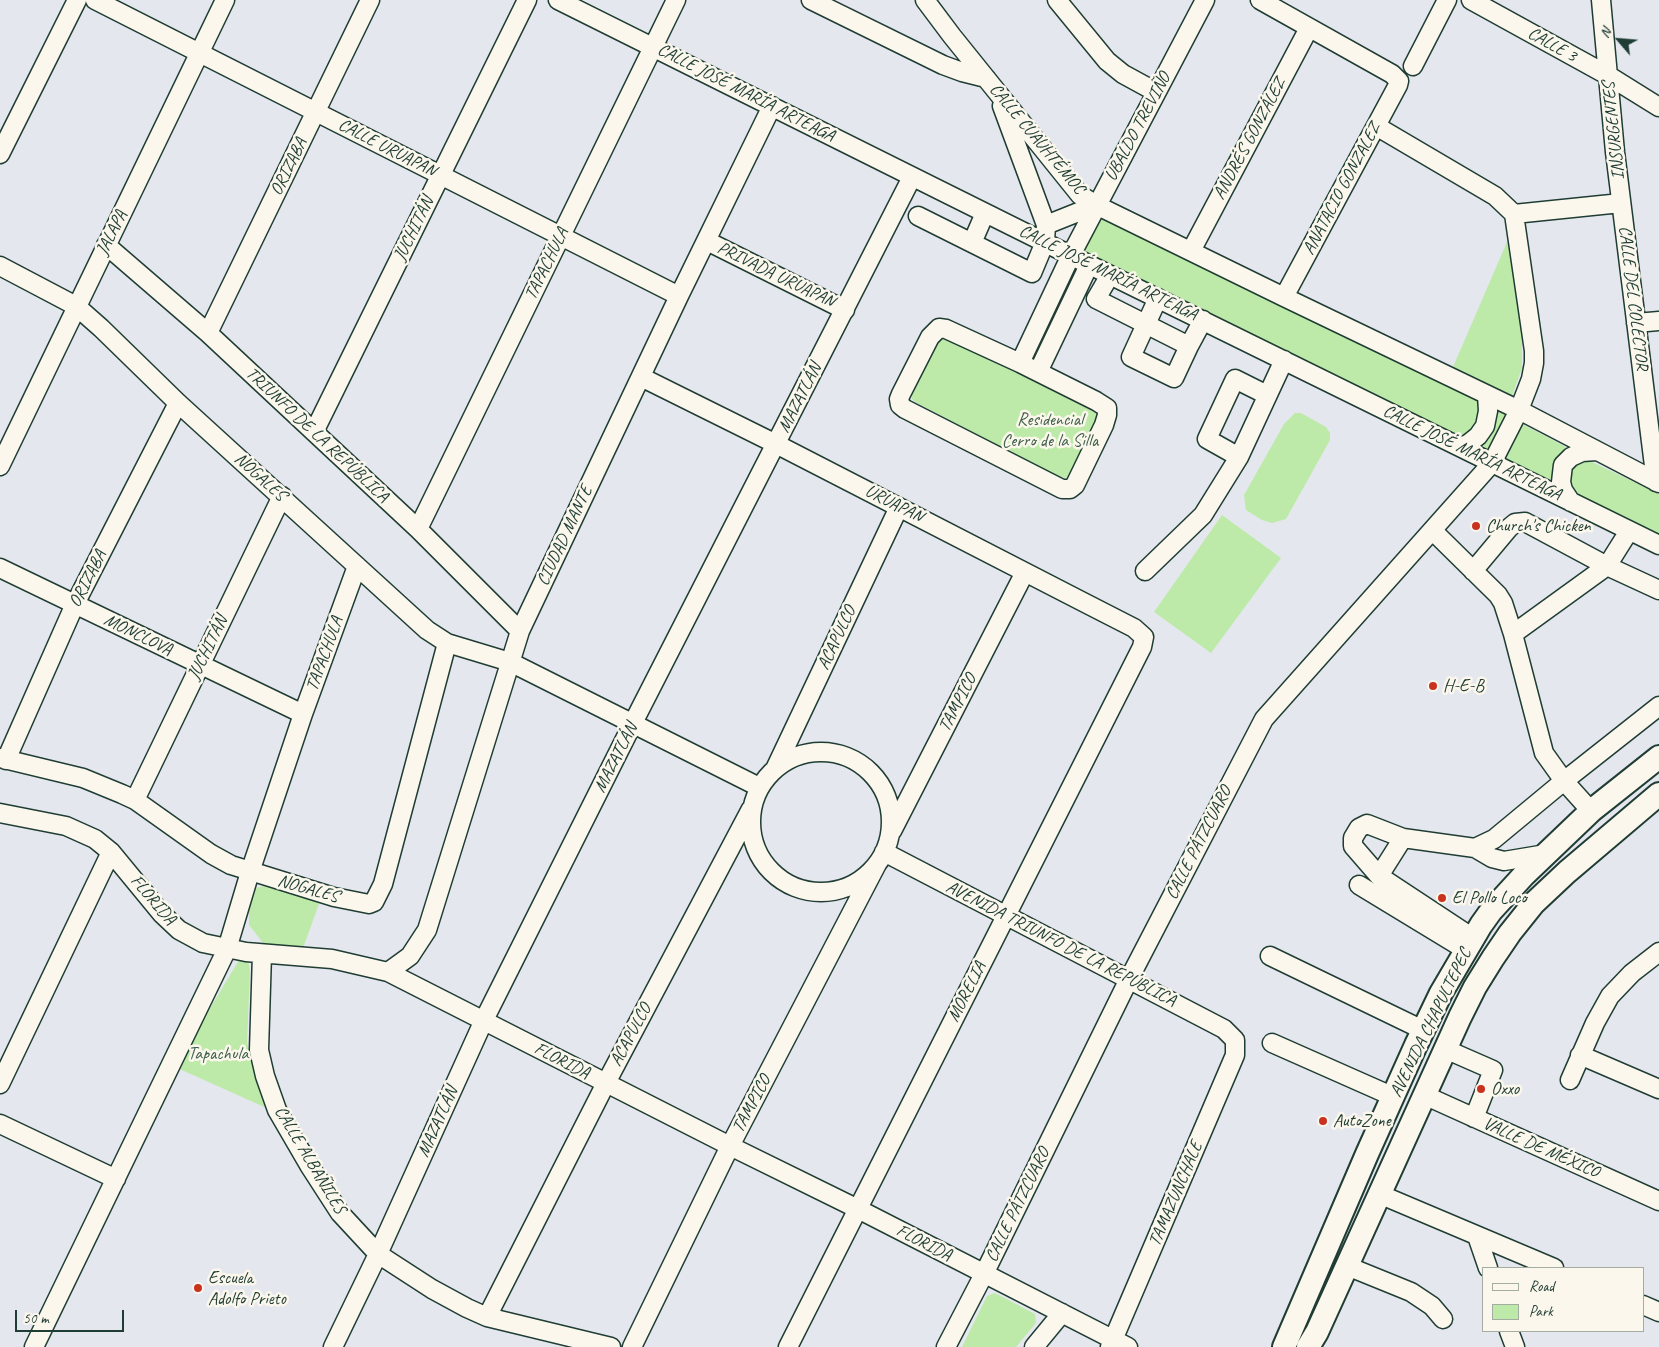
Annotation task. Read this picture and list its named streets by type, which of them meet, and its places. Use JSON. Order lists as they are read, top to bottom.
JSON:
{
  "streets": {
    "main road": ["AVENIDA CHAPULTEPEC"],
    "street": [
      "CALLE 3",
      "CALLE JOSÉ MARÍA ARTEAGA",
      "UBALDO TREVIÑO",
      "INSURGENTES",
      "CALLE CUAUHTÉMOC",
      "ANDRÉS GONZÁLEZ",
      "CALLE URUAPAN",
      "ORIZABA",
      "ANATACIO GONZALEZ",
      "JUCHITÁN",
      "JALAPA",
      "TAPACHULA",
      "PRIVADA URUAPAN",
      "CALLE DEL COLECTOR",
      "MAZATLÁN",
      "TRIUNFO DE LA REPÚBLICA",
      "NOGALES",
      "URUAPAN",
      "CIUDAD MANTE",
      "MONCLOVA",
      "ACAPULCO",
      "TAMPICO",
      "CALLE PÁTZCUARO",
      "FLORIDA",
      "AVENIDA TRIUNFO DE LA REPÚBLICA",
      "MORELIA",
      "VALLE DE MÉXICO",
      "CALLE ALBAÑILES",
      "TAMAZUNCHALE"
    ]
  },
  "crossings": [
    ["CALLE 3", "INSURGENTES"],
    ["CALLE JOSÉ MARÍA ARTEAGA", "UBALDO TREVIÑO"],
    ["CALLE JOSÉ MARÍA ARTEAGA", "TAPACHULA"],
    ["CALLE JOSÉ MARÍA ARTEAGA", "MAZATLÁN"],
    ["CALLE JOSÉ MARÍA ARTEAGA", "CIUDAD MANTE"],
    ["CALLE JOSÉ MARÍA ARTEAGA", "CALLE PÁTZCUARO"],
    ["UBALDO TREVIÑO", "CALLE CUAUHTÉMOC"],
    ["INSURGENTES", "CALLE DEL COLECTOR"],
    ["CALLE CUAUHTÉMOC", "ANDRÉS GONZÁLEZ"],
    ["CALLE CUAUHTÉMOC", "ANATACIO GONZALEZ"],
    ["ANDRÉS GONZÁLEZ", "ANATACIO GONZALEZ"],
    ["CALLE URUAPAN", "ORIZABA"],
    ["CALLE URUAPAN", "JUCHITÁN"],
    ["CALLE URUAPAN", "JALAPA"],
    ["CALLE URUAPAN", "TAPACHULA"],
    ["CALLE URUAPAN", "CIUDAD MANTE"],
    ["ORIZABA", "TRIUNFO DE LA REPÚBLICA"],
    ["ORIZABA", "NOGALES"],
    ["ORIZABA", "MONCLOVA"],
    ["JUCHITÁN", "TRIUNFO DE LA REPÚBLICA"],
    ["JUCHITÁN", "NOGALES"],
    ["JUCHITÁN", "MONCLOVA"],
    ["JALAPA", "TRIUNFO DE LA REPÚBLICA"],
    ["JALAPA", "NOGALES"],
    ["TAPACHULA", "TRIUNFO DE LA REPÚBLICA"],
    ["TAPACHULA", "NOGALES"],
    ["TAPACHULA", "MONCLOVA"],
    ["TAPACHULA", "FLORIDA"],
    ["PRIVADA URUAPAN", "MAZATLÁN"],
    ["PRIVADA URUAPAN", "CIUDAD MANTE"],
    ["MAZATLÁN", "URUAPAN"],
    ["MAZATLÁN", "FLORIDA"],
    ["MAZATLÁN", "CALLE ALBAÑILES"],
    ["TRIUNFO DE LA REPÚBLICA", "CIUDAD MANTE"],
    ["NOGALES", "CIUDAD MANTE"],
    ["URUAPAN", "CIUDAD MANTE"],
    ["URUAPAN", "ACAPULCO"],
    ["URUAPAN", "TAMPICO"],
    ["URUAPAN", "MORELIA"],
    ["CIUDAD MANTE", "FLORIDA"],
    ["ACAPULCO", "TAMPICO"],
    ["ACAPULCO", "FLORIDA"],
    ["ACAPULCO", "AVENIDA TRIUNFO DE LA REPÚBLICA"],
    ["ACAPULCO", "CALLE ALBAÑILES"],
    ["TAMPICO", "FLORIDA"],
    ["TAMPICO", "AVENIDA TRIUNFO DE LA REPÚBLICA"],
    ["CALLE PÁTZCUARO", "FLORIDA"],
    ["CALLE PÁTZCUARO", "AVENIDA TRIUNFO DE LA REPÚBLICA"],
    ["FLORIDA", "MORELIA"],
    ["FLORIDA", "CALLE ALBAÑILES"],
    ["FLORIDA", "TAMAZUNCHALE"],
    ["AVENIDA TRIUNFO DE LA REPÚBLICA", "MORELIA"],
    ["AVENIDA TRIUNFO DE LA REPÚBLICA", "TAMAZUNCHALE"],
    ["AVENIDA CHAPULTEPEC", "VALLE DE MÉXICO"]
  ],
  "parks": ["Residencial Cerro de la Silla", "Tapachula"],
  "places": [
    "Church's Chicken",
    "H-E-B",
    "El Pollo Loco",
    "Oxxo",
    "AutoZone",
    "Escuela Adolfo Prieto"
  ],
  "legend": ["Road", "Park"],
  "scale_bar": "50 m",
  "north": "top left"
}
